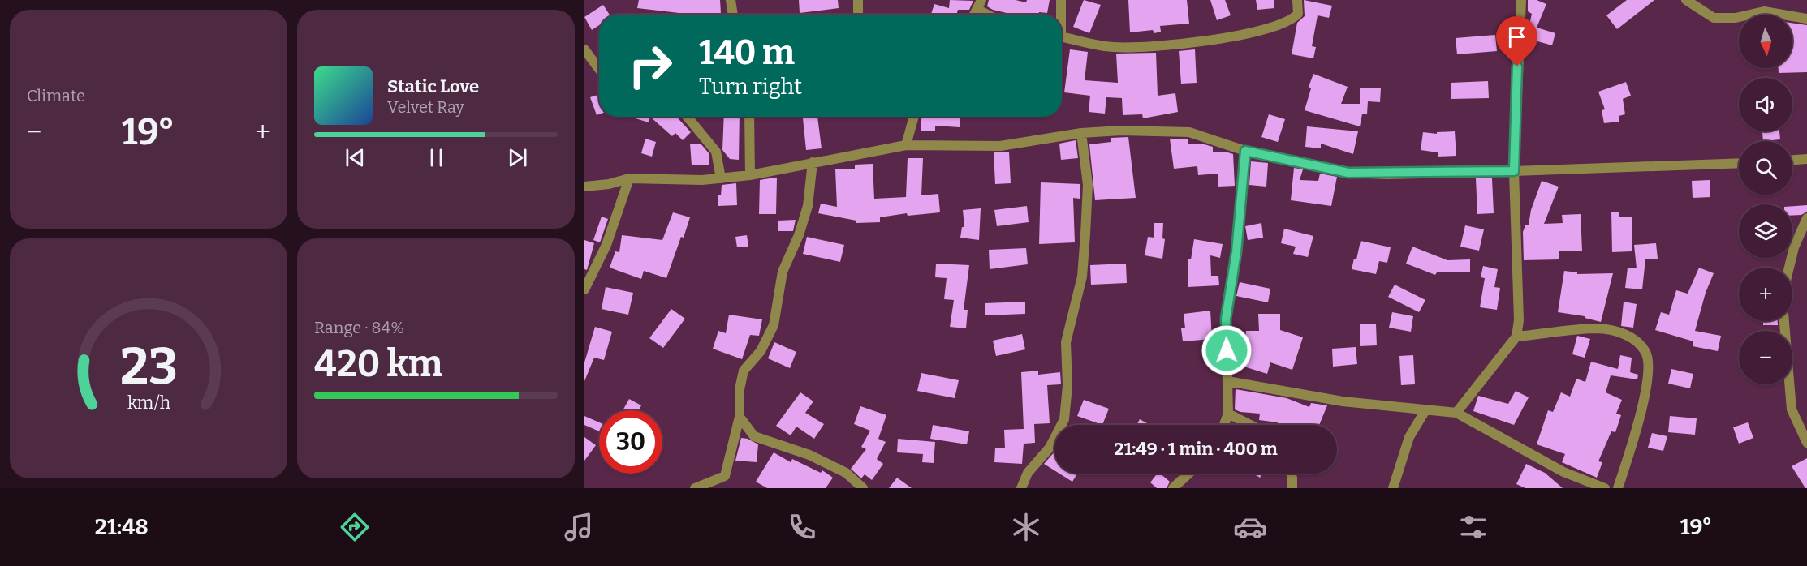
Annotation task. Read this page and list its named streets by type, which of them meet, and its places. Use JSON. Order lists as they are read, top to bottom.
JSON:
{
  "north": "bottom",
  "page": {
    "tile": [
      "Climate",
      ["Range · 84%", "420 km"]
    ],
    "map_buttons": ["+", "−"],
    "turn": ["140 m", "Turn right"],
    "song": ["Static Love", "Velvet Ray"],
    "heat": ["−", "19°", "+"],
    "limit": "30",
    "trip": "21:49 · 1 min · 400 m",
    "tabs": ["21:48", "19°"],
    "gauge": ["23", "km/h"]
  }
}
